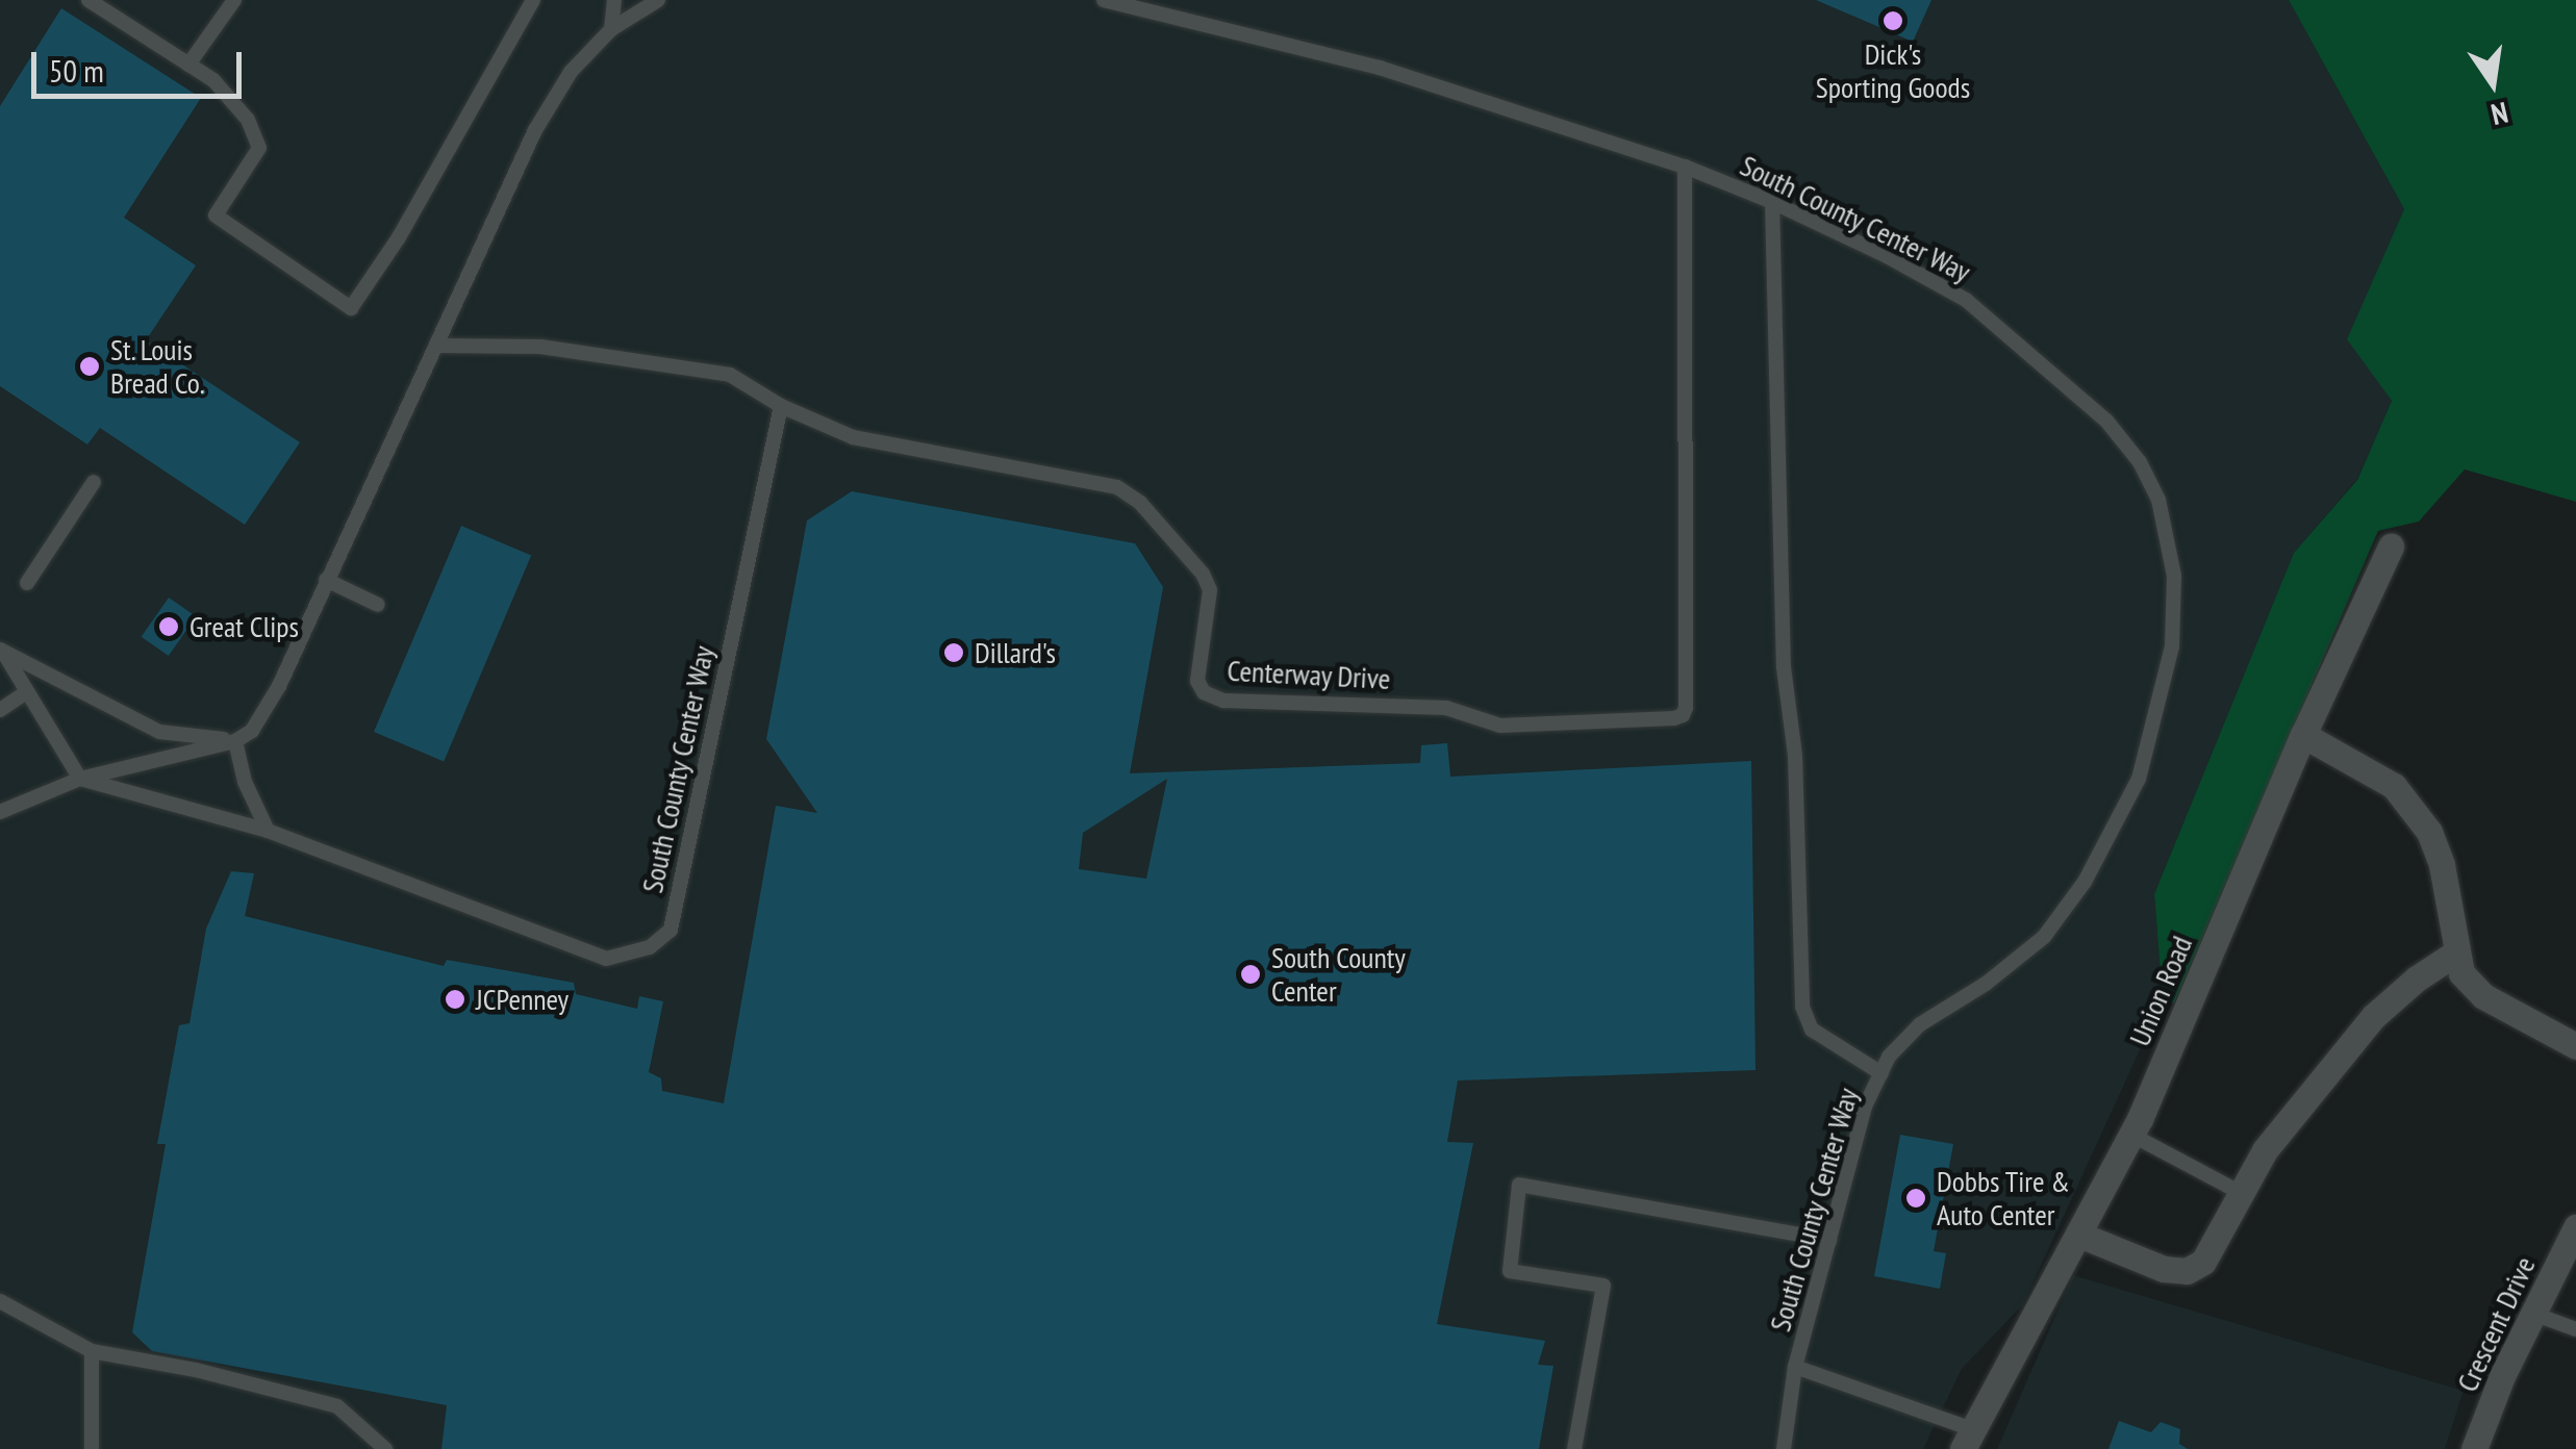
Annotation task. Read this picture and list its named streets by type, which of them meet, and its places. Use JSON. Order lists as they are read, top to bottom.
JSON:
{
  "streets": {
    "street": ["Union Road", "Crescent Drive"],
    "lane": ["South County Center Way", "Centerway Drive"]
  },
  "crossings": [
    ["South County Center Way", "Centerway Drive"],
    ["South County Center Way", "Union Road"]
  ],
  "places": [
    "Dick's Sporting Goods",
    "St. Louis Bread Co.",
    "Great Clips",
    "Dillard's",
    "South County Center",
    "JCPenney",
    "Dobbs Tire & Auto Center"
  ],
  "scale_bar": "50 m",
  "north": "bottom"
}
